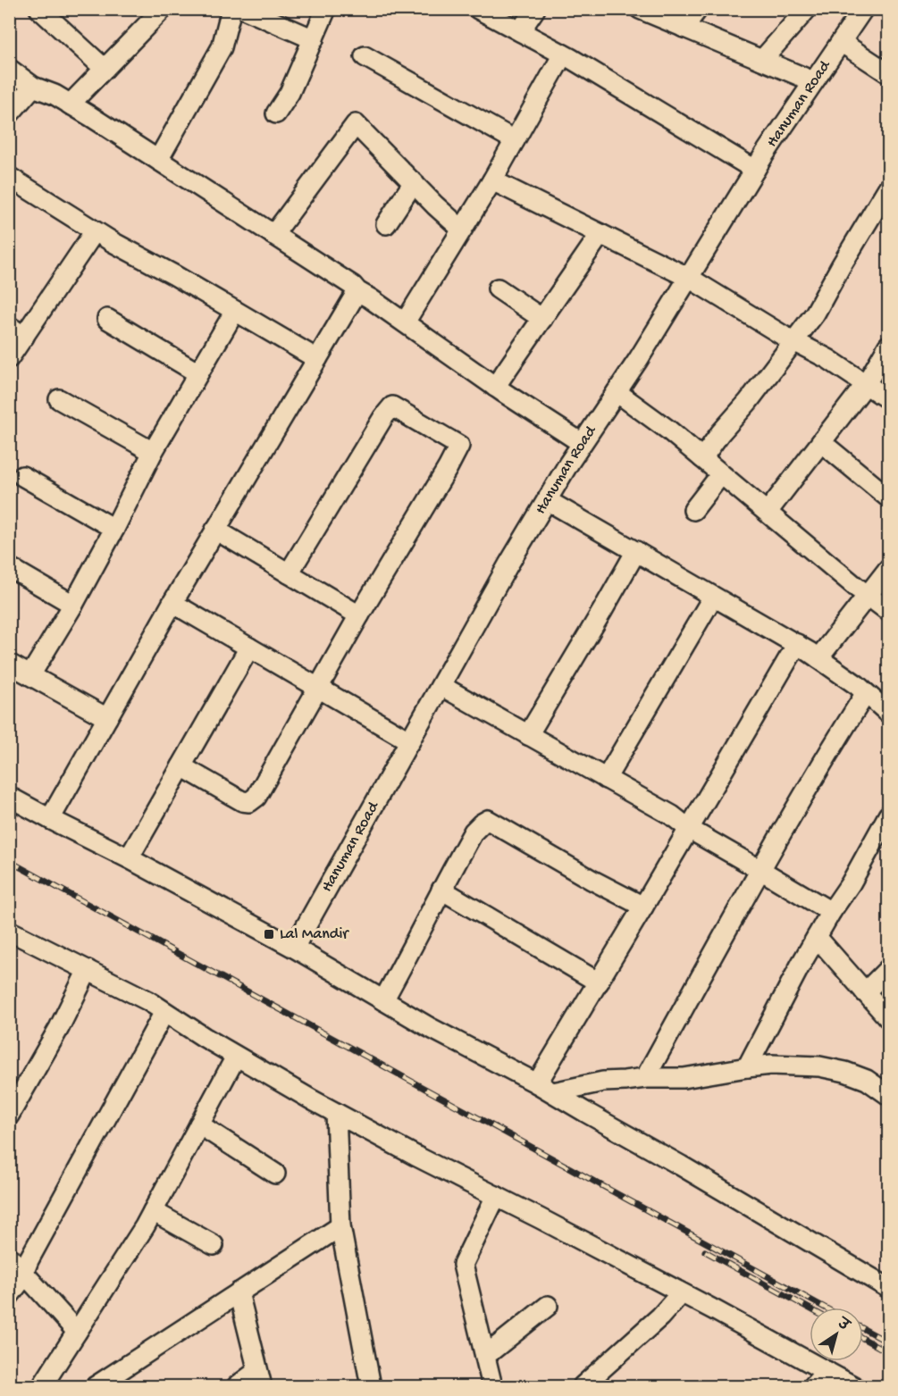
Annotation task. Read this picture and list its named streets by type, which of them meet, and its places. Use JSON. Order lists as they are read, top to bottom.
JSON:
{
  "streets": {
    "street": ["Hanuman Road"]
  },
  "places": {
    "transit": ["Lal Mandir"]
  },
  "north": "top right"
}
